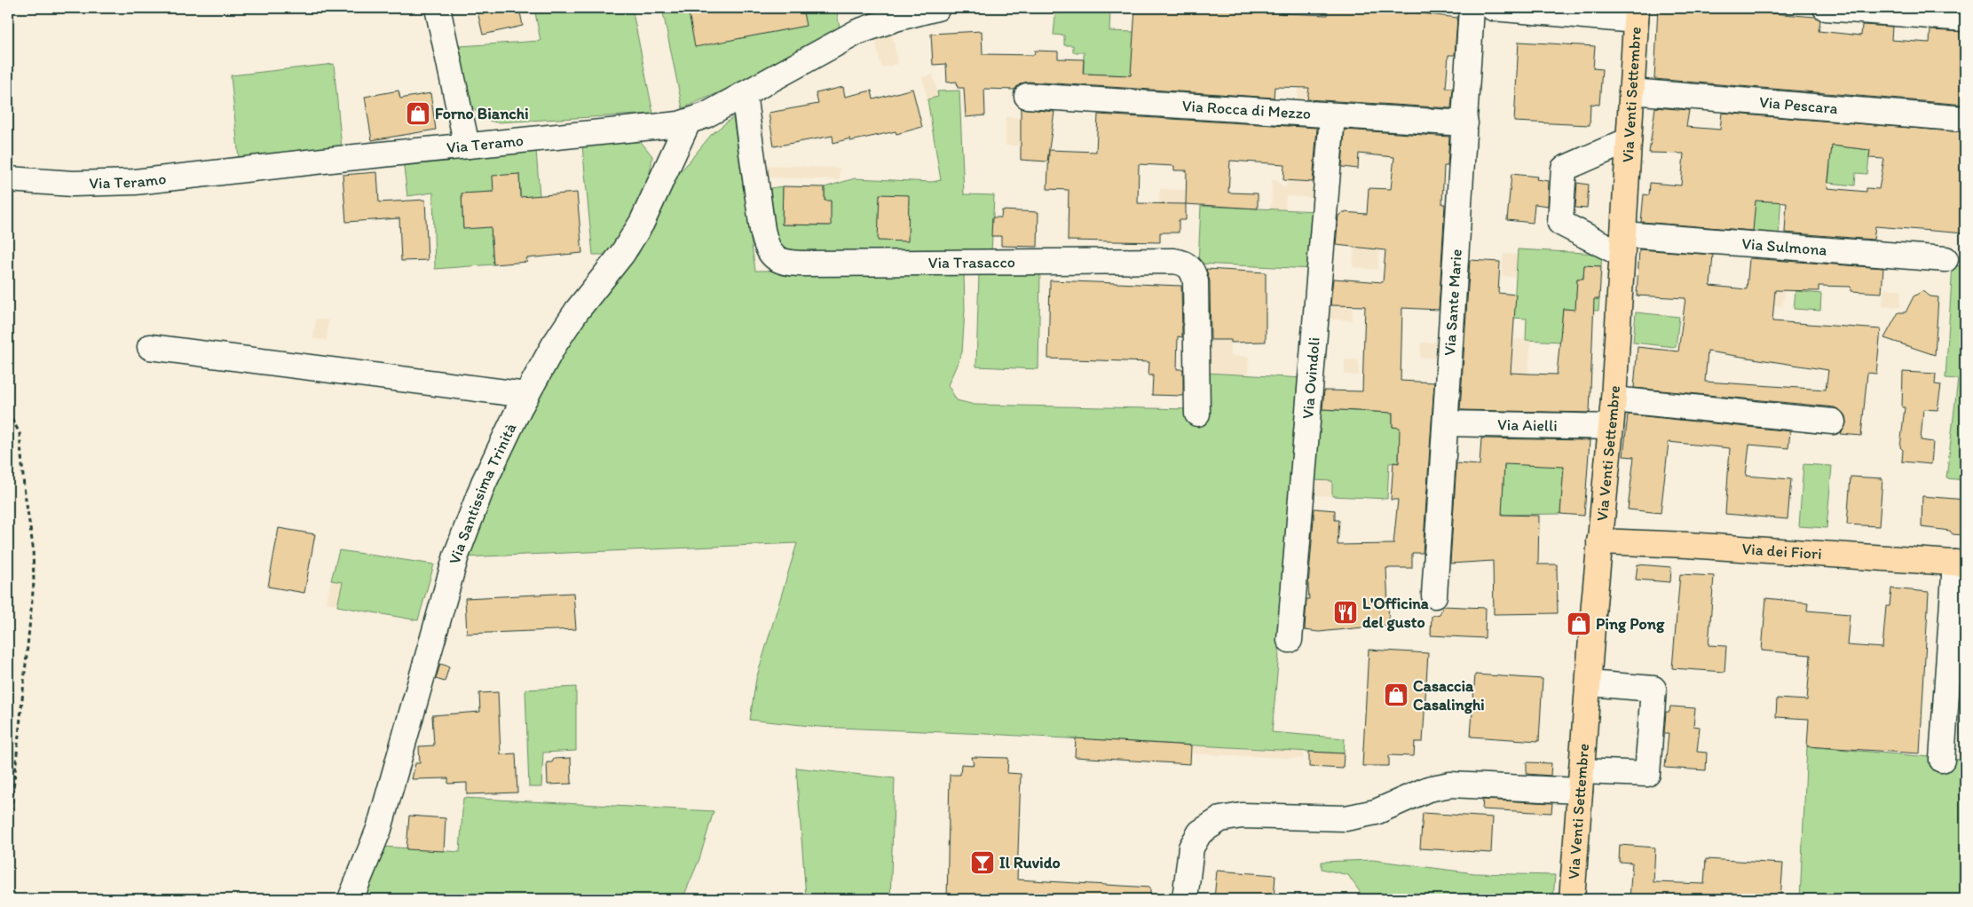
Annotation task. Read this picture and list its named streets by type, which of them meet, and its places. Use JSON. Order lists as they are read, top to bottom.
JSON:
{
  "streets": {
    "main road": ["Via Venti Settembre", "Via dei Fiori"],
    "street": [
      "Via Pescara",
      "Via Rocca di Mezzo",
      "Via Teramo",
      "Via Sulmona",
      "Via Trasacco",
      "Via Sante Marie",
      "Via Ovindoli",
      "Via Aielli",
      "Via Santissima Trinità"
    ]
  },
  "crossings": [
    ["Via Venti Settembre", "Via Pescara"],
    ["Via Venti Settembre", "Via Sulmona"],
    ["Via Venti Settembre", "Via Aielli"],
    ["Via Venti Settembre", "Via dei Fiori"],
    ["Via Rocca di Mezzo", "Via Sante Marie"],
    ["Via Rocca di Mezzo", "Via Ovindoli"],
    ["Via Teramo", "Via Trasacco"],
    ["Via Teramo", "Via Santissima Trinità"],
    ["Via Sante Marie", "Via Aielli"]
  ],
  "places": {
    "shop": ["Forno Bianchi", "Ping Pong", "Casaccia Casalinghi"],
    "restaurant": ["L'Officina del gusto"],
    "bar": ["Il Ruvido"]
  }
}
